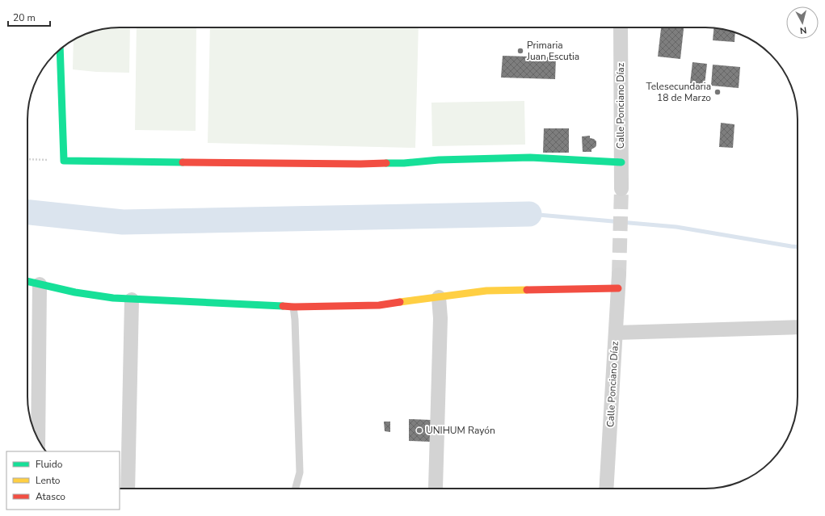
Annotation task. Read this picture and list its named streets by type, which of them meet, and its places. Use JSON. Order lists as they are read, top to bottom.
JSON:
{
  "streets": {
    "street": ["Calle Ponciano Díaz"]
  },
  "places": ["Primaria Juan Escutia", "Telesecundaria 18 de Marzo", "UNIHUM Rayón"],
  "legend": ["Fluido", "Lento", "Atasco"],
  "scale_bar": "20 m",
  "north": "bottom"
}
